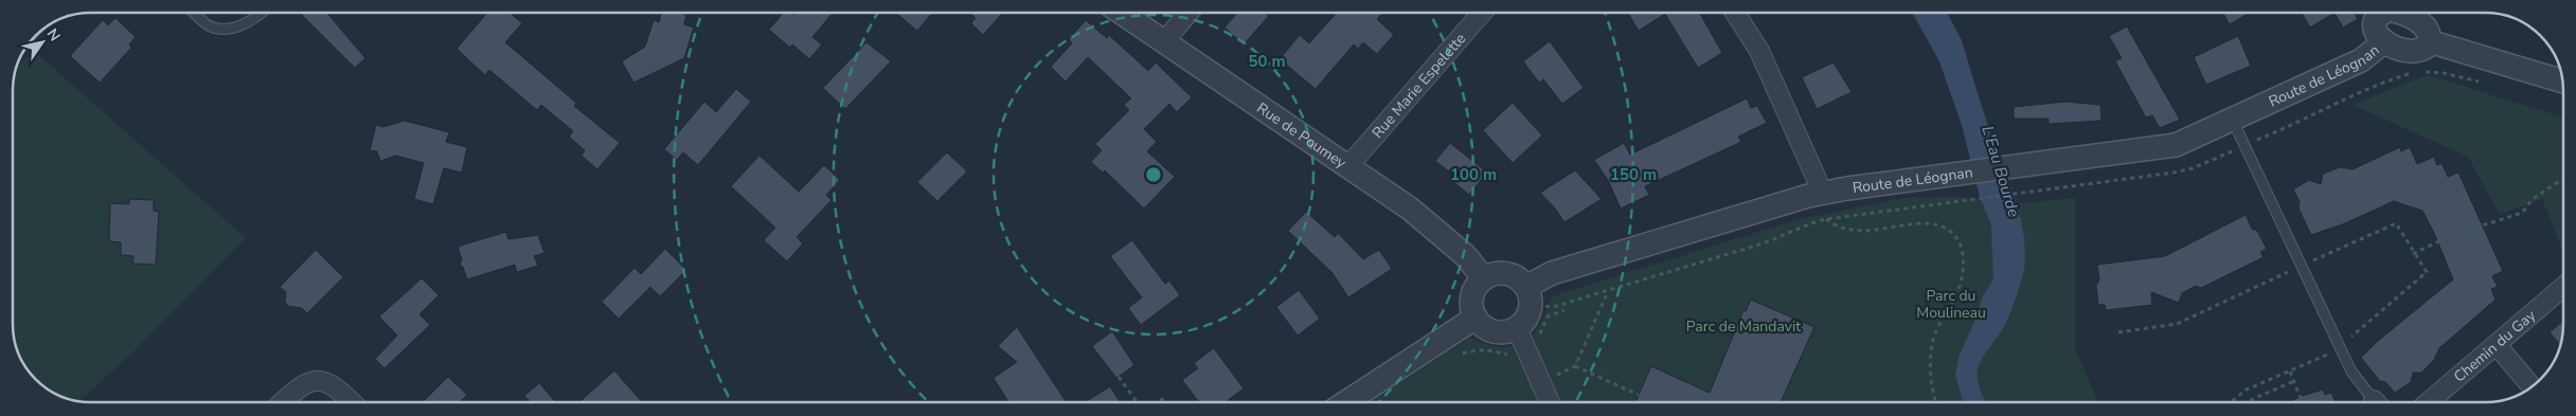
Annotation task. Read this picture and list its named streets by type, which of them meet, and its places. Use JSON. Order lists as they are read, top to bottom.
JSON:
{
  "streets": {
    "street": [
      "Route de Léognan",
      "Rue Marie Espelette",
      "Rue de Poumey",
      "Chemin du Gay"
    ]
  },
  "crossings": [
    ["Route de Léognan", "Rue de Poumey"],
    ["Rue Marie Espelette", "Rue de Poumey"]
  ],
  "water": ["L'Eau Bourde"],
  "parks": ["Parc du Moulineau", "Parc de Mandavit"],
  "north": "top right",
  "rings": ["50 m", "100 m", "150 m"]
}
